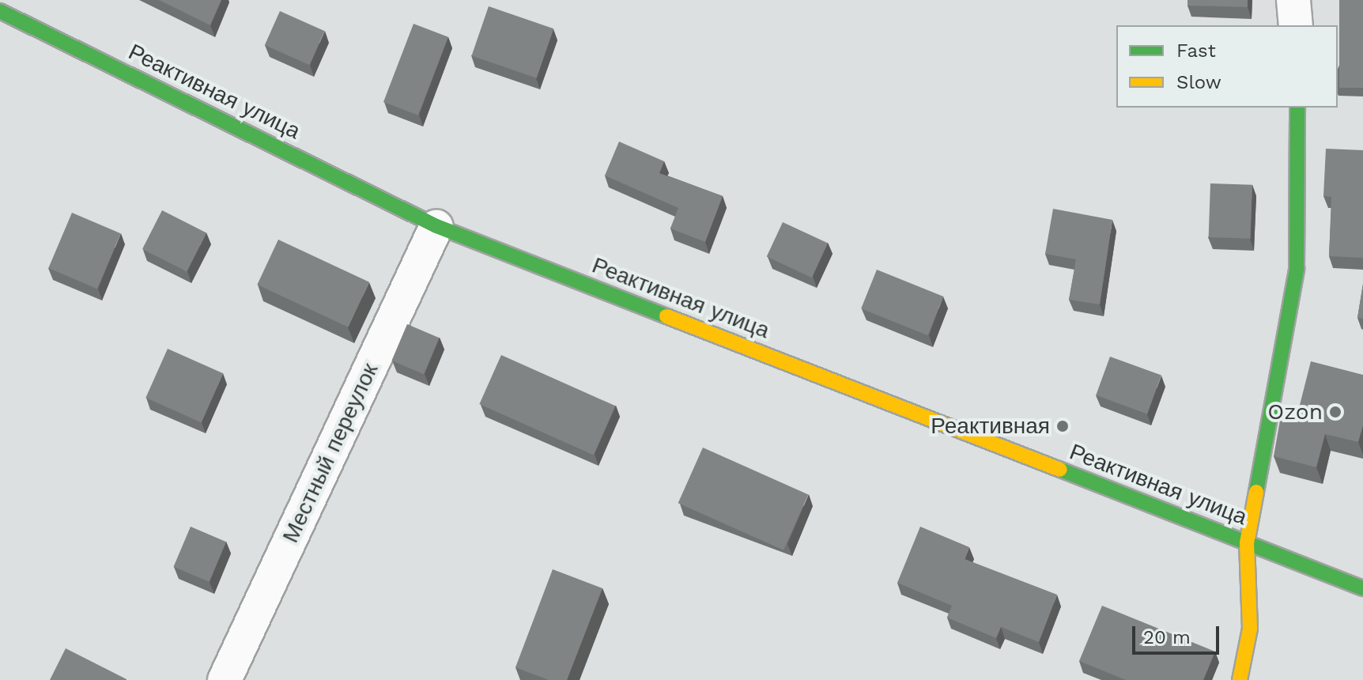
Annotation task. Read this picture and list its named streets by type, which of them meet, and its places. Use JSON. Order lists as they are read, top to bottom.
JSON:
{
  "streets": {
    "main road": ["Реактивная улица"],
    "street": ["Местный переулок"]
  },
  "crossings": [
    ["Реактивная улица", "Местный переулок"]
  ],
  "places": ["Ozon", "Реактивная"],
  "legend": ["Fast", "Slow"],
  "scale_bar": "20 m"
}
